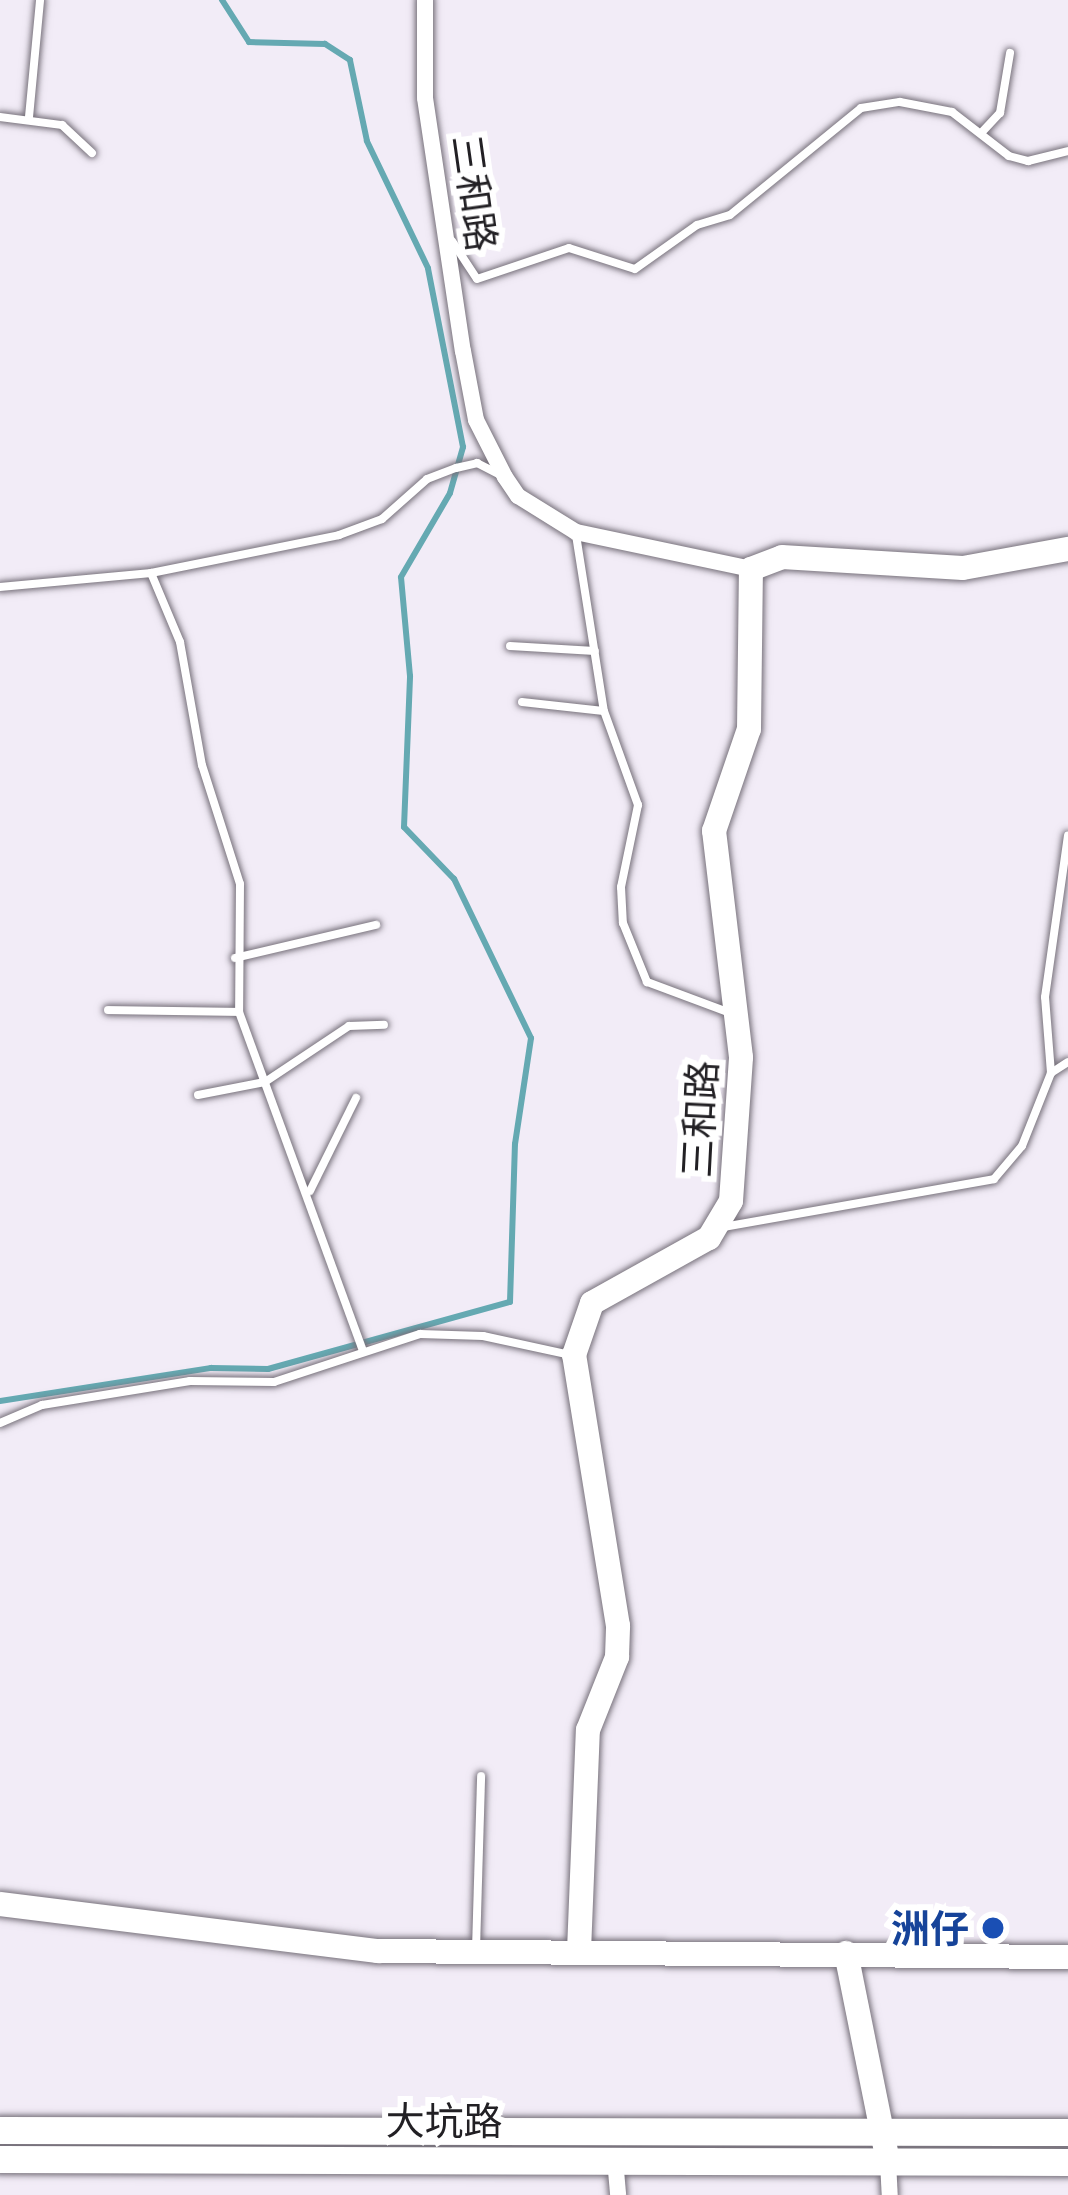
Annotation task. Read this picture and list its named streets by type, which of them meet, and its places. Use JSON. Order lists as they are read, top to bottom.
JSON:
{
  "streets": {
    "main road": ["三和路", "大坑路"]
  },
  "places": ["洲仔"]
}
